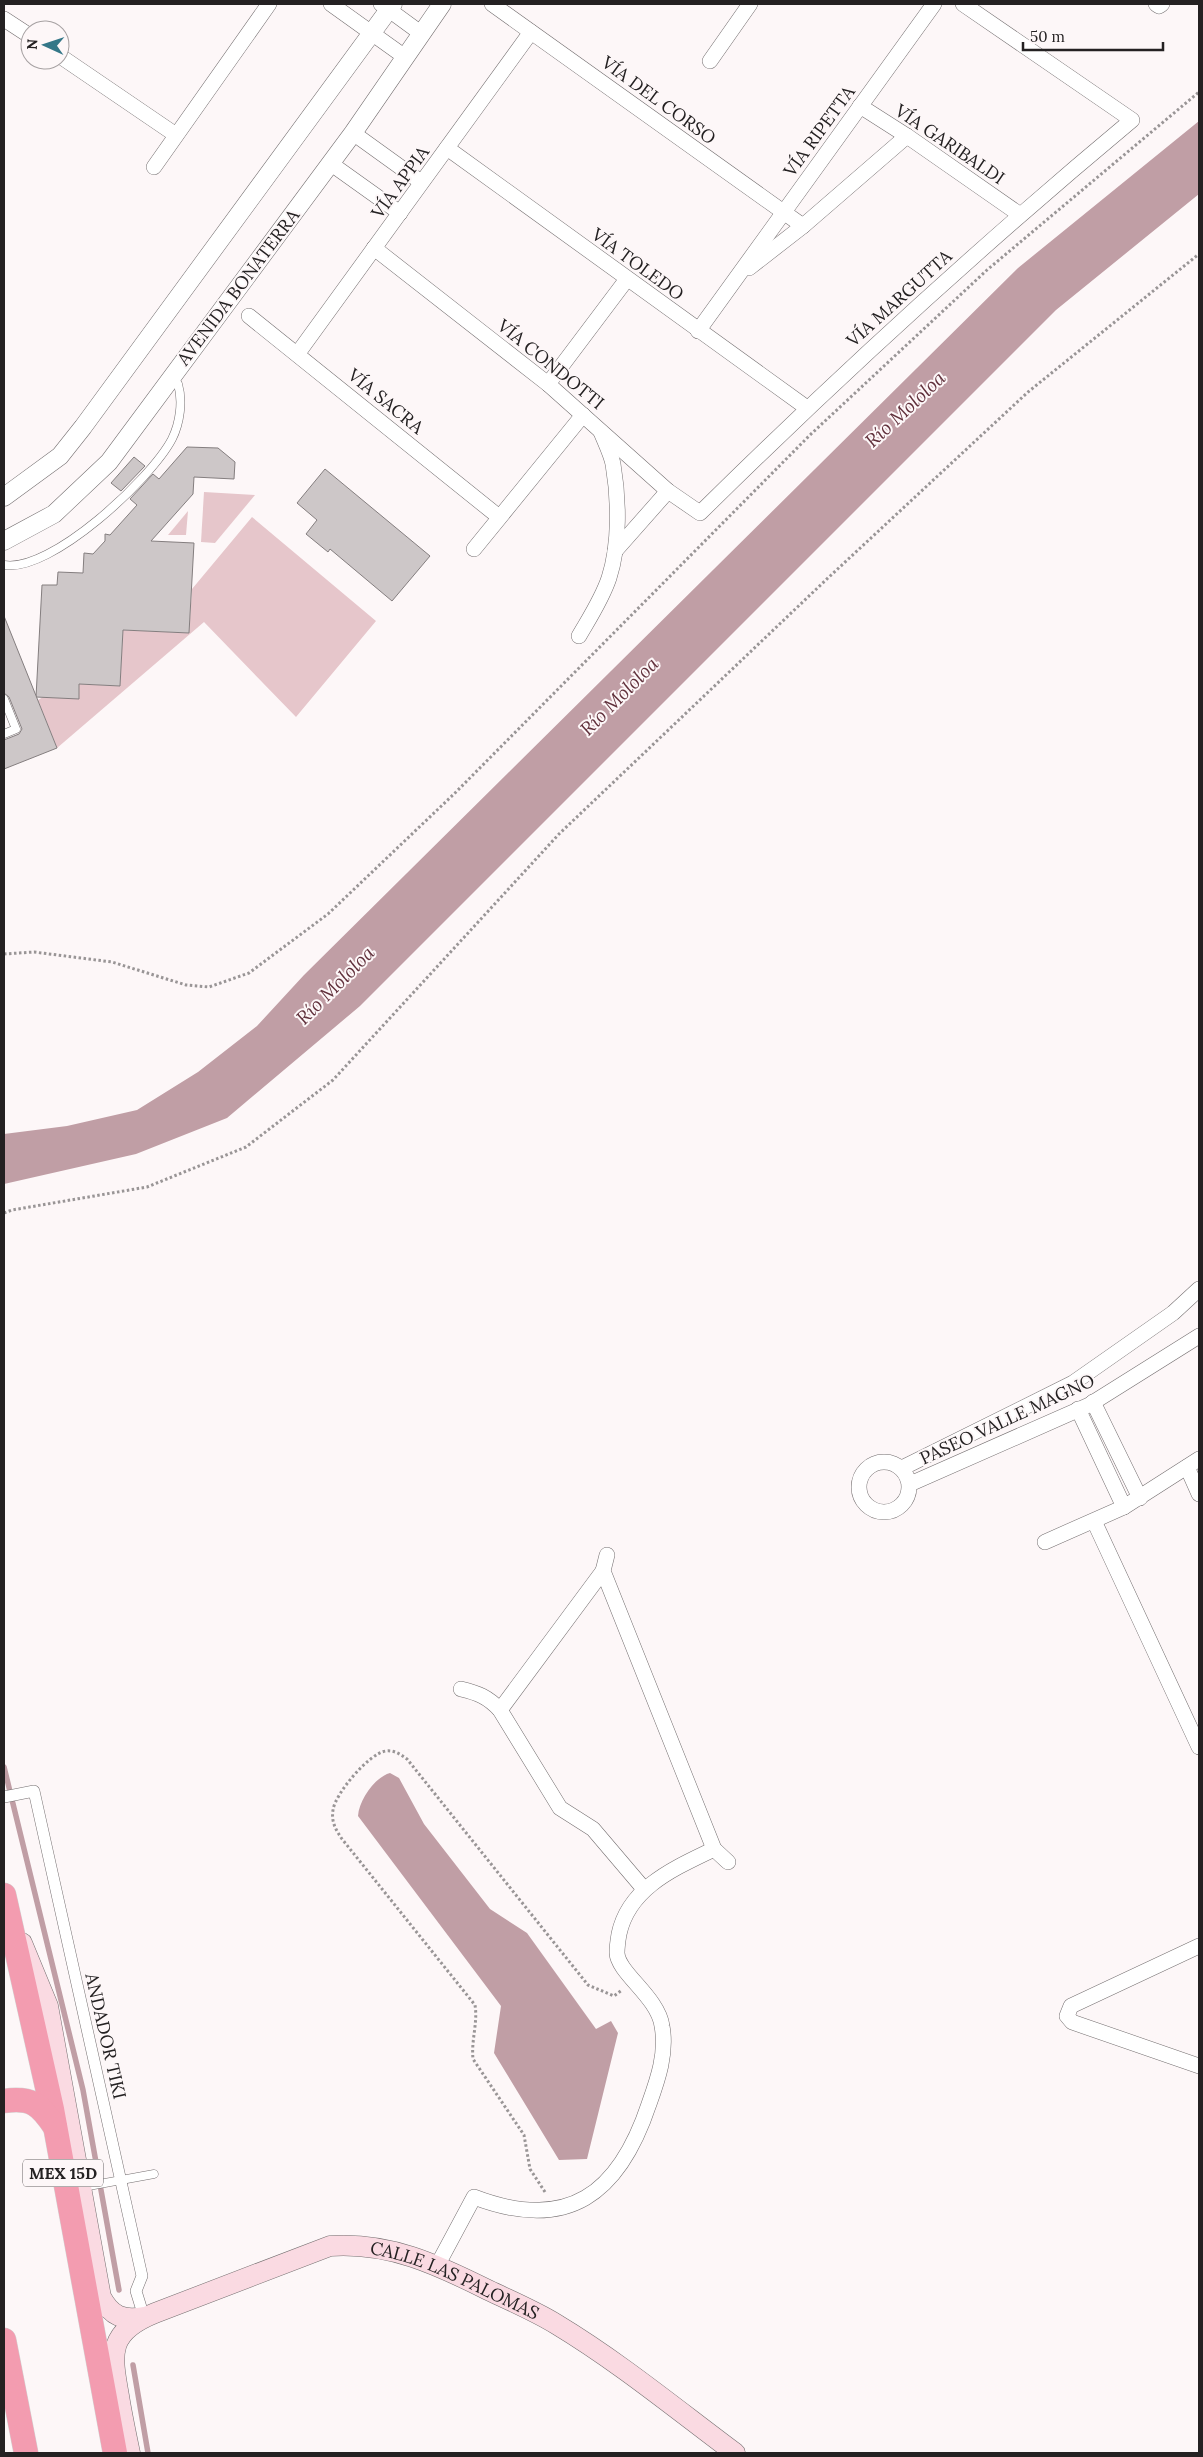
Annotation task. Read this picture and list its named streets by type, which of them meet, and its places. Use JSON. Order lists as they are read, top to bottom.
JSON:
{
  "streets": {
    "highway": ["MEX 15D"],
    "main road": ["CALLE LAS PALOMAS"],
    "street": [
      "VÍA DEL CORSO",
      "VÍA RIPETTA",
      "VÍA GARIBALDI",
      "VÍA APPIA",
      "VÍA TOLEDO",
      "AVENIDA BONATERRA",
      "VÍA MARGUTTA",
      "VÍA CONDOTTI",
      "VÍA SACRA",
      "PASEO VALLE MAGNO",
      "ANDADOR TIKI"
    ]
  },
  "crossings": [
    ["VÍA DEL CORSO", "VÍA RIPETTA"],
    ["VÍA DEL CORSO", "VÍA APPIA"],
    ["VÍA RIPETTA", "VÍA GARIBALDI"],
    ["VÍA RIPETTA", "VÍA TOLEDO"],
    ["VÍA GARIBALDI", "VÍA MARGUTTA"],
    ["VÍA APPIA", "VÍA TOLEDO"],
    ["VÍA APPIA", "VÍA CONDOTTI"],
    ["VÍA APPIA", "VÍA SACRA"],
    ["VÍA TOLEDO", "VÍA MARGUTTA"],
    ["VÍA MARGUTTA", "VÍA CONDOTTI"],
    ["ANDADOR TIKI", "CALLE LAS PALOMAS"]
  ],
  "water": ["Río Mololoa"],
  "scale_bar": "50 m",
  "north": "left"
}
